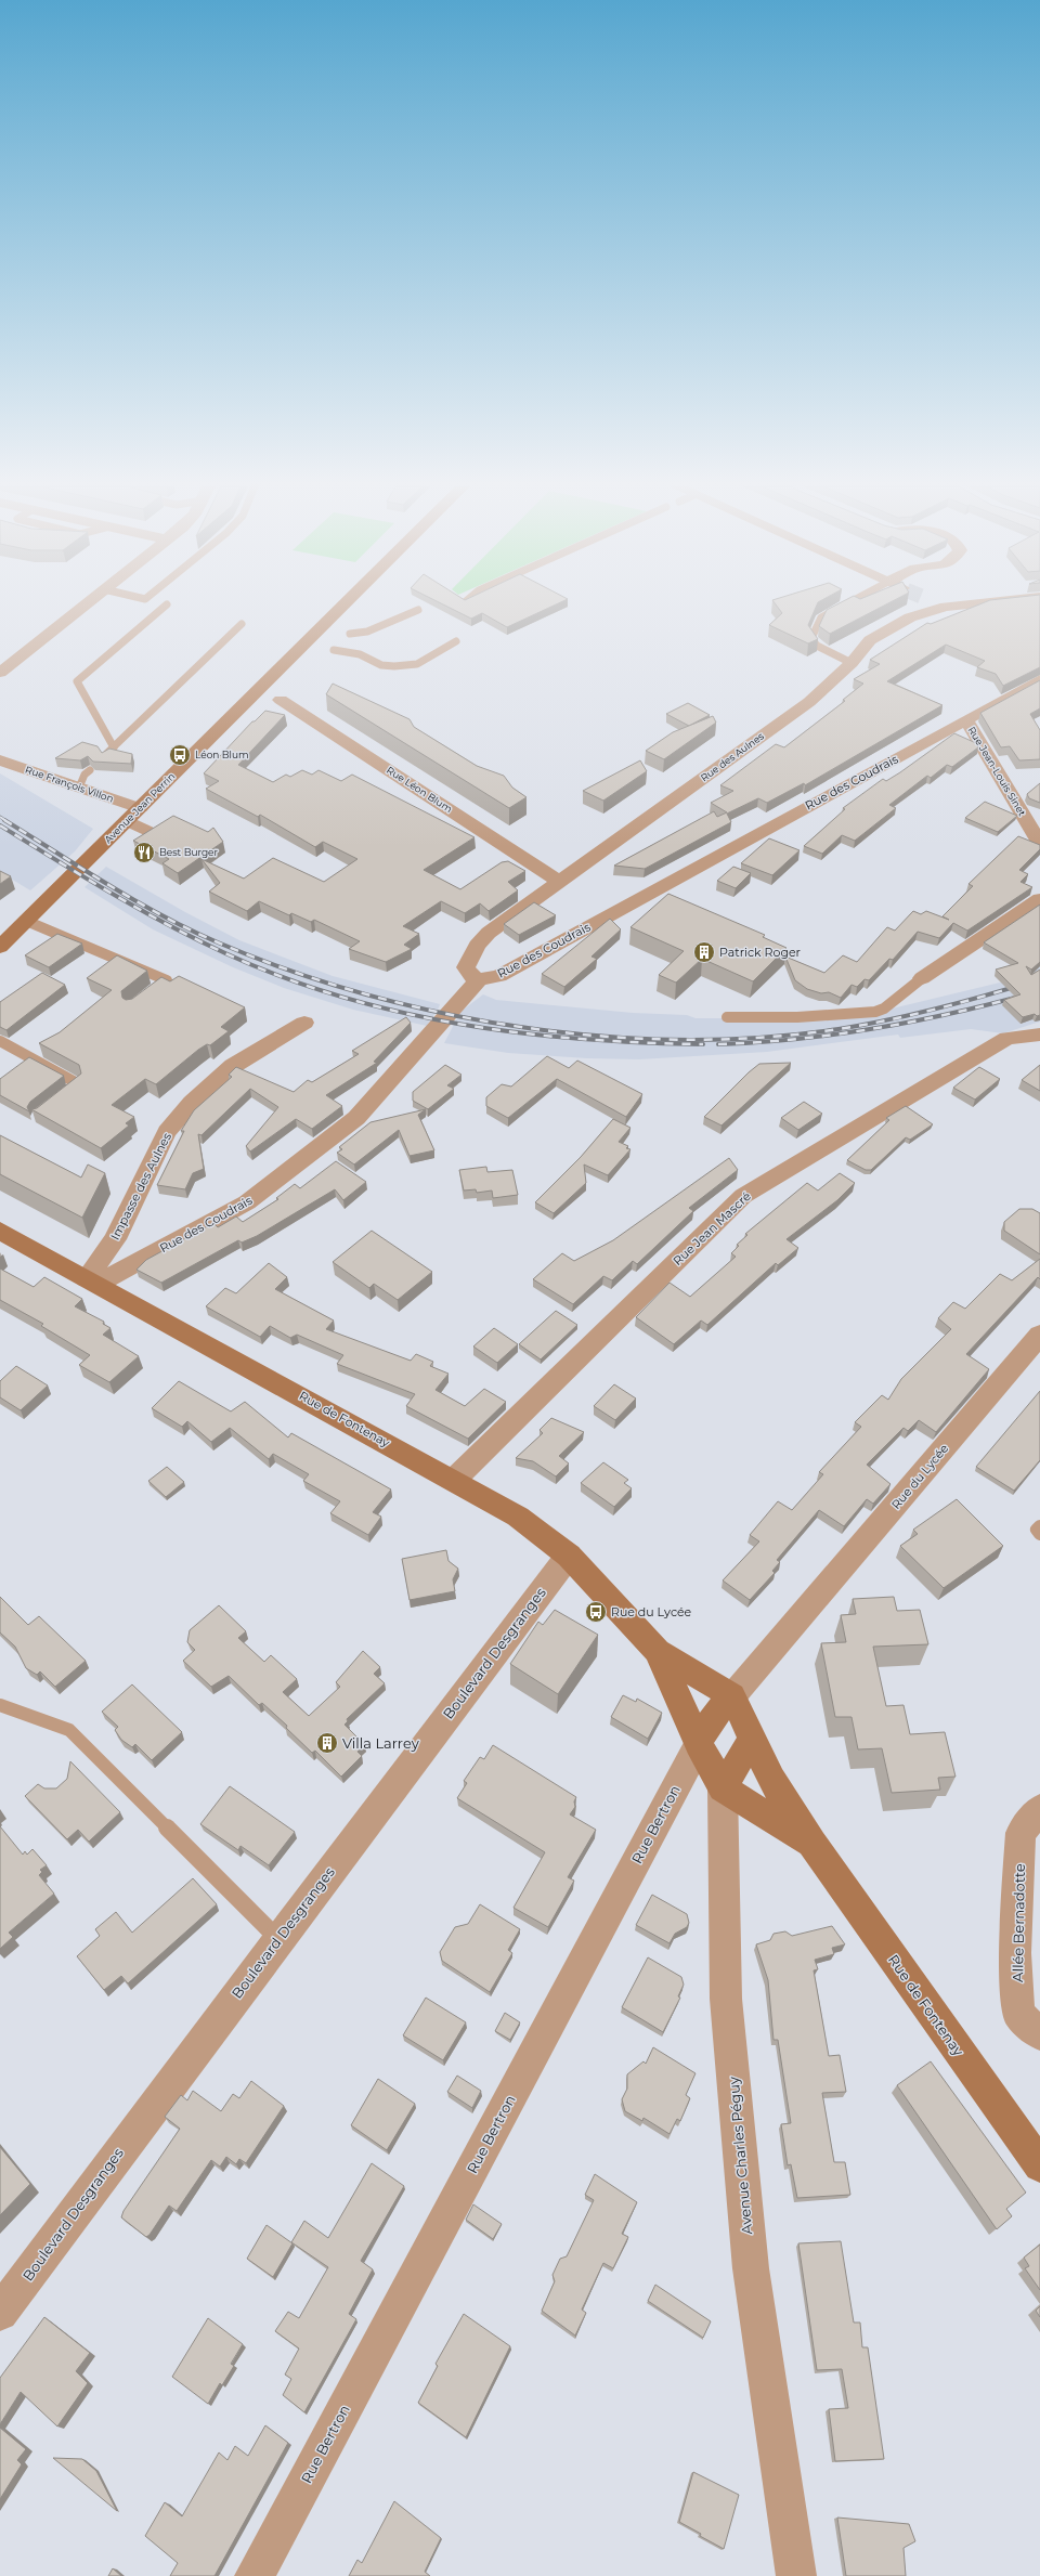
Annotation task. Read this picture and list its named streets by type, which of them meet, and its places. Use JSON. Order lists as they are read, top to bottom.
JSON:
{
  "streets": {
    "main road": ["Avenue Jean Perrin", "Rue de Fontenay", "Rue Bertron"],
    "street": [
      "Rue des Aulnes",
      "Rue Jean-Louis Sinet",
      "Rue des Coudrais",
      "Rue François Villon",
      "Rue Léon Blum",
      "Impasse des Aulnes",
      "Rue Jean Mascré",
      "Rue du Lycée",
      "Boulevard Desgranges",
      "Allée Bernadotte",
      "Avenue Charles Péguy"
    ]
  },
  "crossings": [
    ["Rue des Aulnes", "Rue des Coudrais"],
    ["Rue des Aulnes", "Rue Léon Blum"],
    ["Rue Jean-Louis Sinet", "Rue des Coudrais"],
    ["Rue des Coudrais", "Impasse des Aulnes"],
    ["Rue des Coudrais", "Rue de Fontenay"],
    ["Rue François Villon", "Avenue Jean Perrin"],
    ["Impasse des Aulnes", "Rue de Fontenay"],
    ["Rue Jean Mascré", "Rue de Fontenay"],
    ["Rue de Fontenay", "Rue du Lycée"],
    ["Rue de Fontenay", "Boulevard Desgranges"],
    ["Rue de Fontenay", "Rue Bertron"],
    ["Rue de Fontenay", "Avenue Charles Péguy"],
    ["Rue du Lycée", "Rue Bertron"]
  ],
  "places": {
    "bus stop": ["Léon Blum", "Rue du Lycée"],
    "restaurant": ["Best Burger"],
    "building": ["Patrick Roger", "Villa Larrey"]
  }
}
